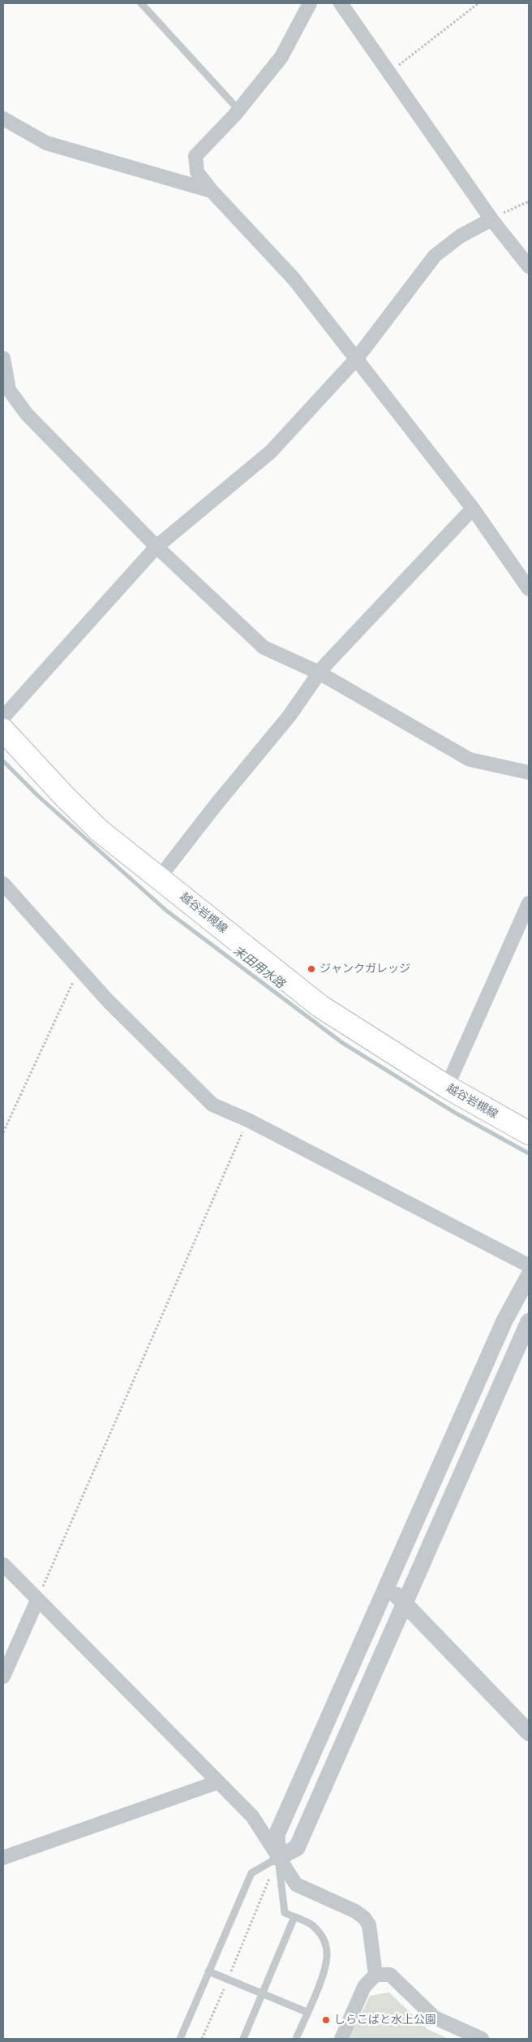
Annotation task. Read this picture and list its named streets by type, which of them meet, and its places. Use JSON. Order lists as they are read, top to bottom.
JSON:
{
  "streets": {
    "main road": ["越谷岩槻線"]
  },
  "water": ["末田用水路"],
  "places": ["ジャンクガレッジ", "しらこばと水上公園"]
}
